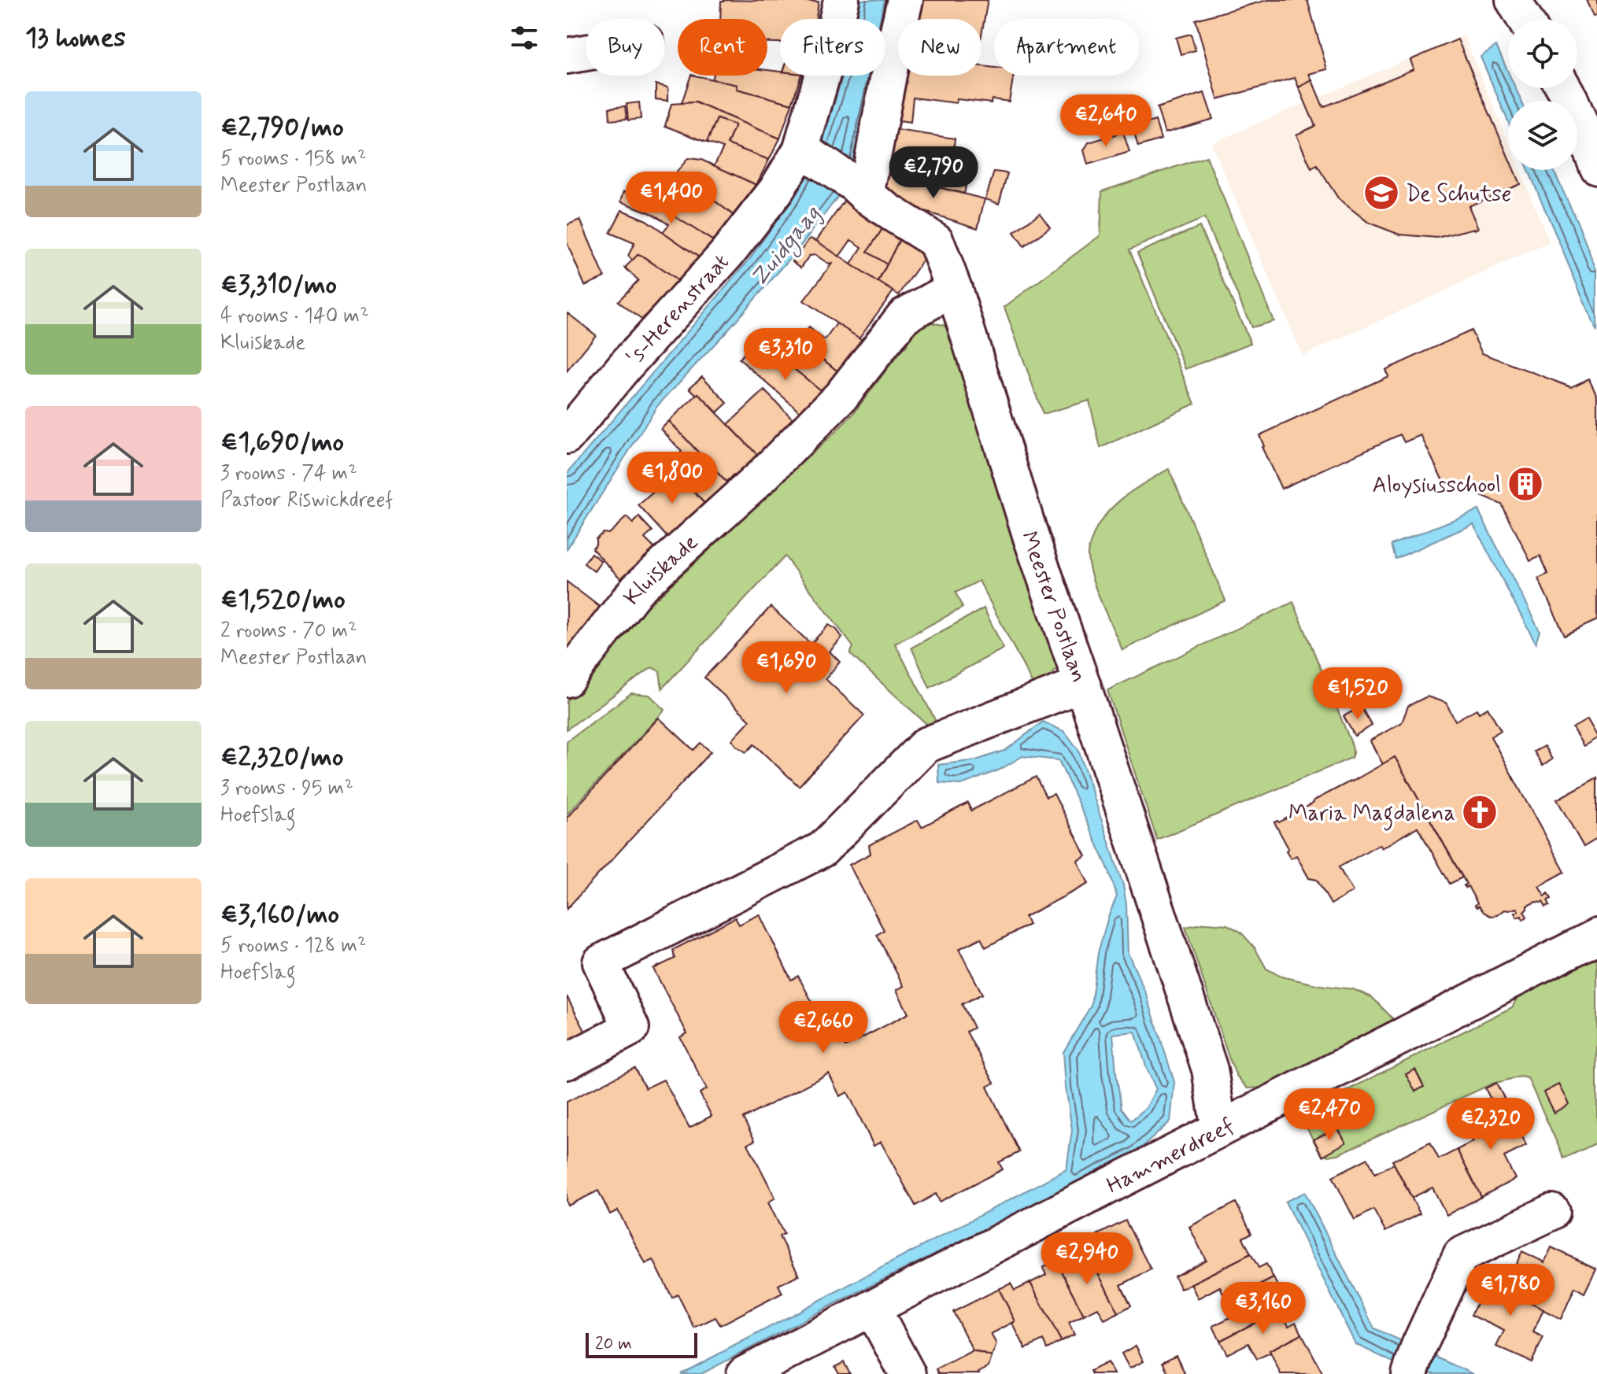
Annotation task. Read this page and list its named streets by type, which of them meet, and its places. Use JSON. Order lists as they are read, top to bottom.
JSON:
{
  "streets": {
    "street": [
      "'s-Herenstraat",
      "Kluiskade",
      "Meester Postlaan",
      "Hammerdreef"
    ]
  },
  "crossings": [
    ["'s-Herenstraat", "Meester Postlaan"],
    ["Kluiskade", "Meester Postlaan"],
    ["Meester Postlaan", "Hammerdreef"]
  ],
  "water": ["Zuidgaag"],
  "places": {
    "school or university": ["De Schutse"],
    "building": ["Aloysiusschool"],
    "church": ["Maria Magdalena"]
  },
  "scale_bar": "20 m",
  "page": {
    "heading": "13 homes",
    "chip": [
      "Buy",
      "Rent",
      "Filters",
      "New",
      "Apartment"
    ],
    "list": [
      {
        "name": "€2,790/mo",
        "note": "5 rooms · 158 m² · Meester Postlaan"
      },
      {
        "name": "€3,310/mo",
        "note": "4 rooms · 140 m² · Kluiskade"
      },
      {
        "name": "€1,690/mo",
        "note": "3 rooms · 74 m² · Pastoor Riswickdreef"
      },
      {
        "name": "€1,520/mo",
        "note": "2 rooms · 70 m² · Meester Postlaan"
      },
      {
        "name": "€2,320/mo",
        "note": "3 rooms · 95 m² · Hoefslag"
      },
      {
        "name": "€3,160/mo",
        "note": "5 rooms · 128 m² · Hoefslag"
      }
    ],
    "price": [
      "€2,640",
      "€2,790",
      "€1,400",
      "€3,310",
      "€1,800",
      "€1,690",
      "€1,520",
      "€2,660",
      "€2,470",
      "€2,320",
      "€2,940",
      "€1,780",
      "€3,160"
    ],
    "scale": "20 m"
  }
}
